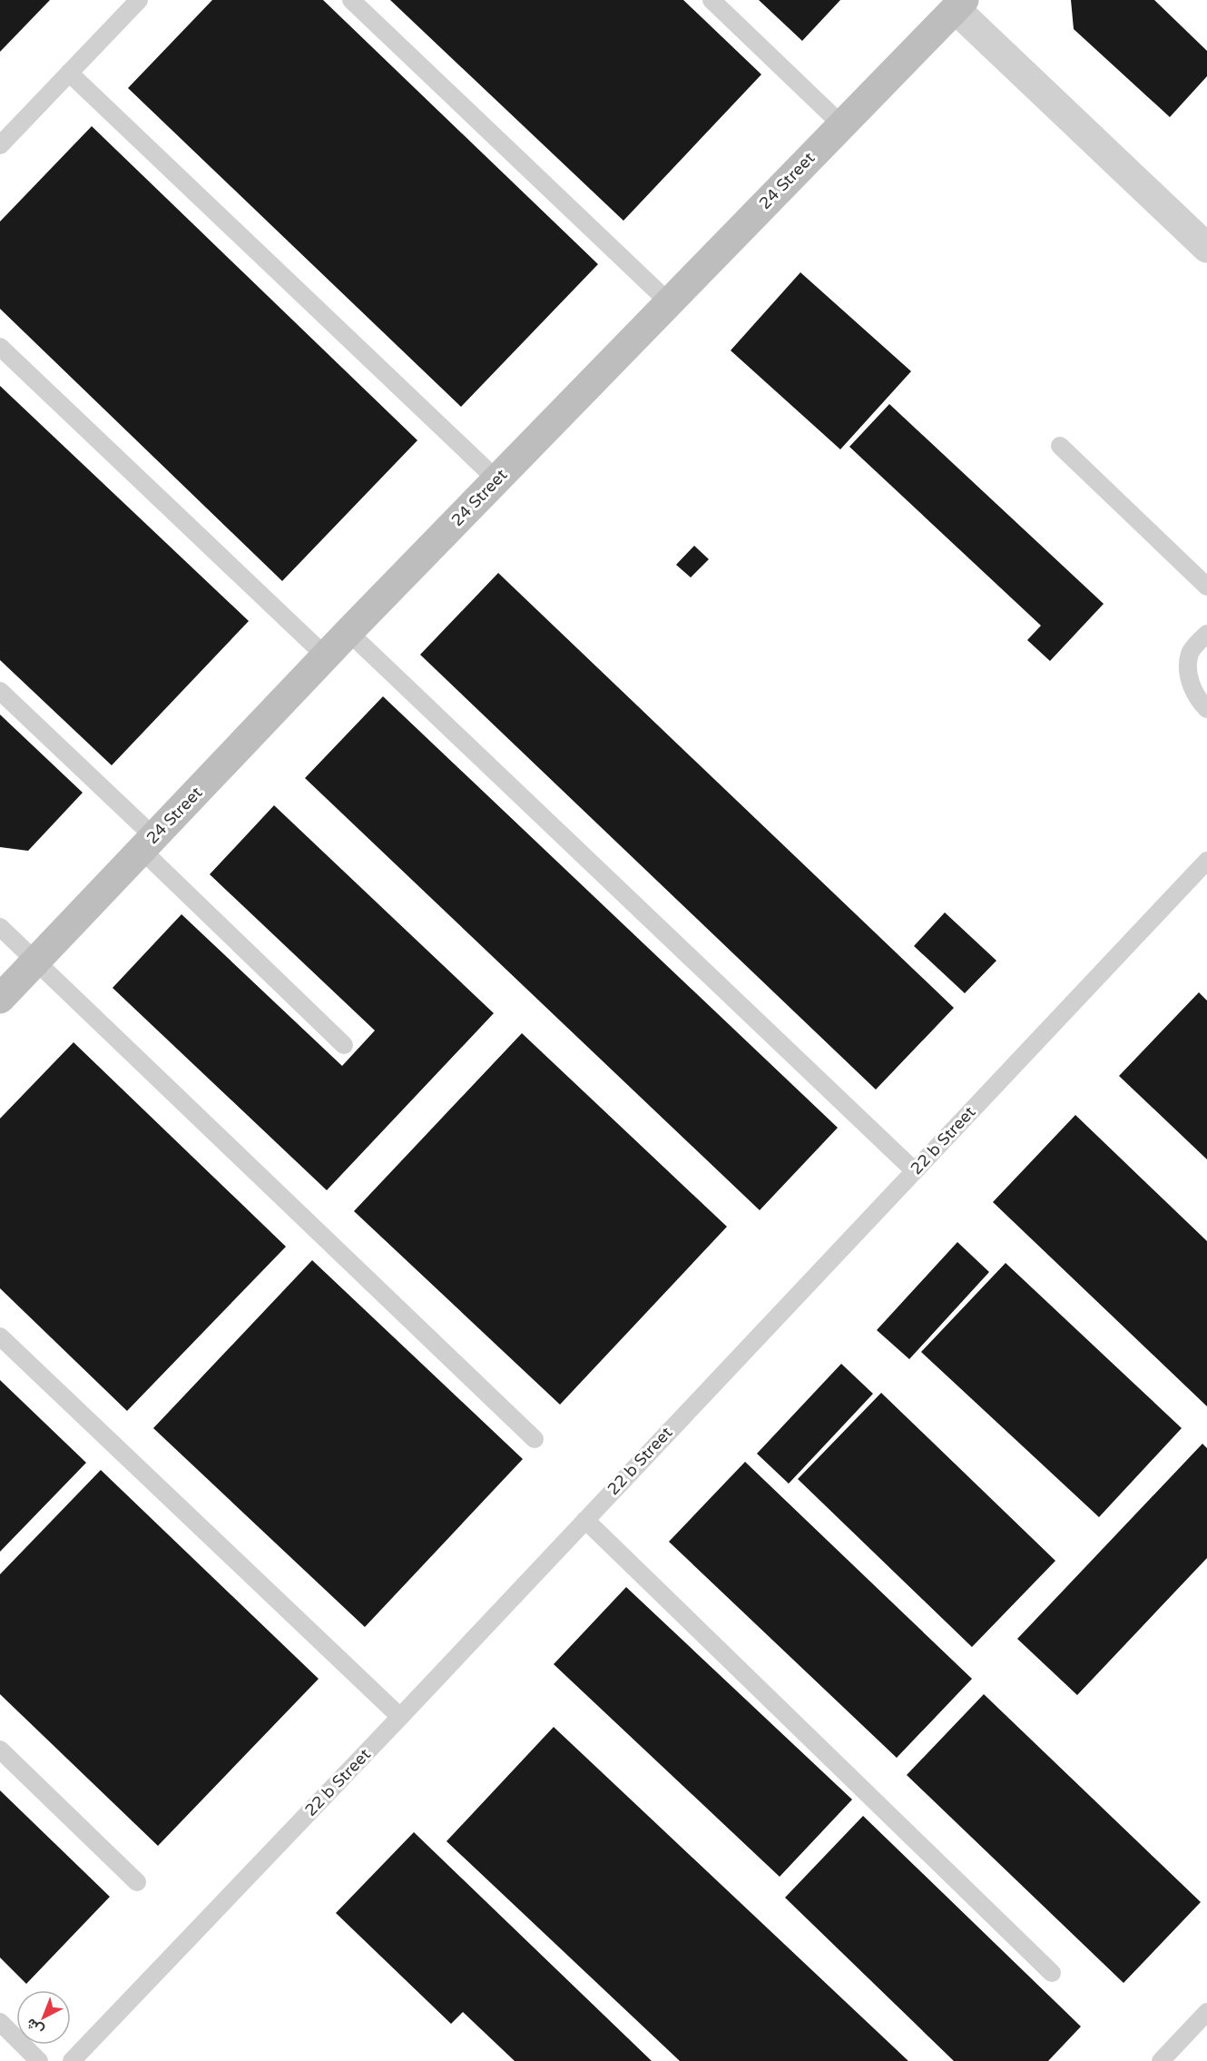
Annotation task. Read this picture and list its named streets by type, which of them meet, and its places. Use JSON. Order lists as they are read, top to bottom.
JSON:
{
  "streets": {
    "street": ["24 Street"],
    "lane": ["22 b Street"]
  },
  "north": "bottom left"
}
